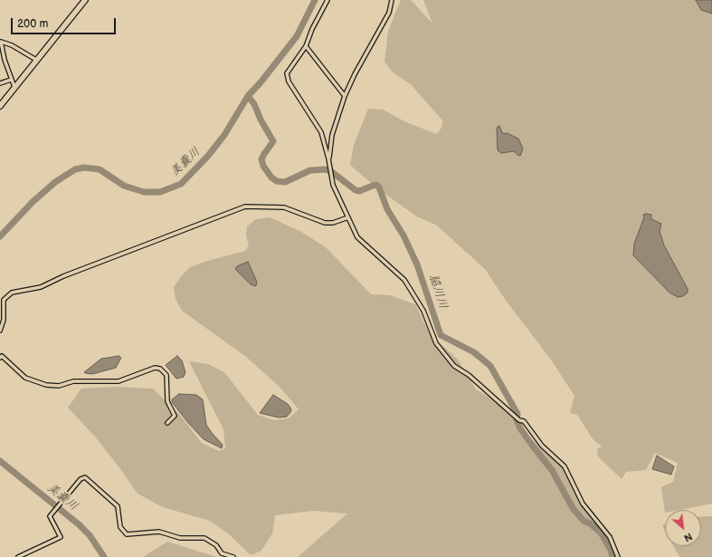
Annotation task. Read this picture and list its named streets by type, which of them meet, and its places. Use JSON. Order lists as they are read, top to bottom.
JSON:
{
  "water": ["美嚢川", "脇川川"],
  "scale_bar": "200 m",
  "north": "bottom right"
}
